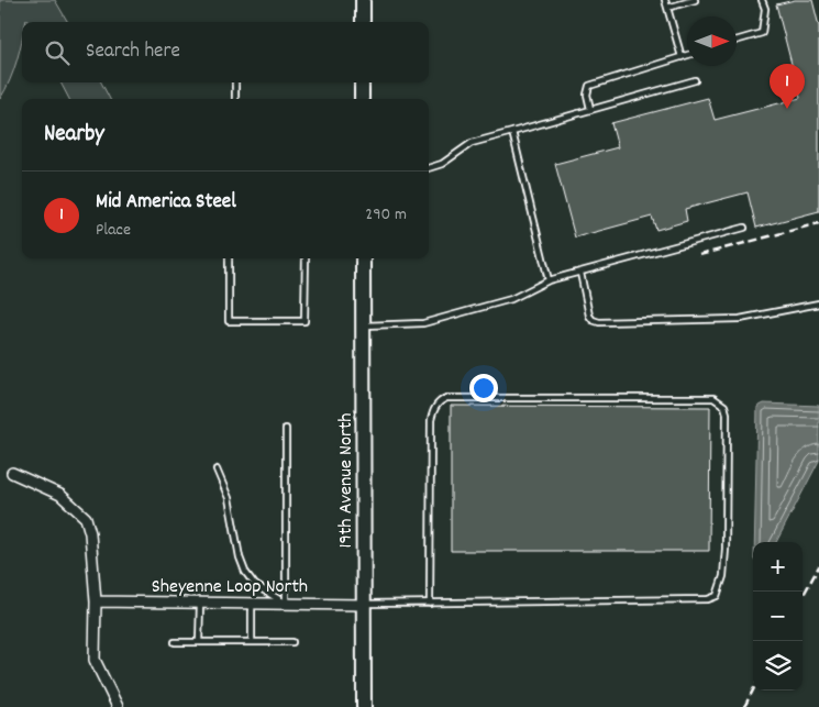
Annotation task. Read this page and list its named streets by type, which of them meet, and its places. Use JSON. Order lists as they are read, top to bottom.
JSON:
{
  "streets": {
    "street": ["19th Avenue North", "Sheyenne Loop North"]
  },
  "crossings": [
    ["19th Avenue North", "Sheyenne Loop North"]
  ],
  "north": "right",
  "page": {
    "search": "Search here",
    "pins": "1",
    "heading": "Nearby",
    "list": [
      {
        "mark": "1",
        "name": "Mid America Steel",
        "note": "Place",
        "value": "290 m"
      }
    ],
    "map_buttons": ["+", "−"]
  }
}
